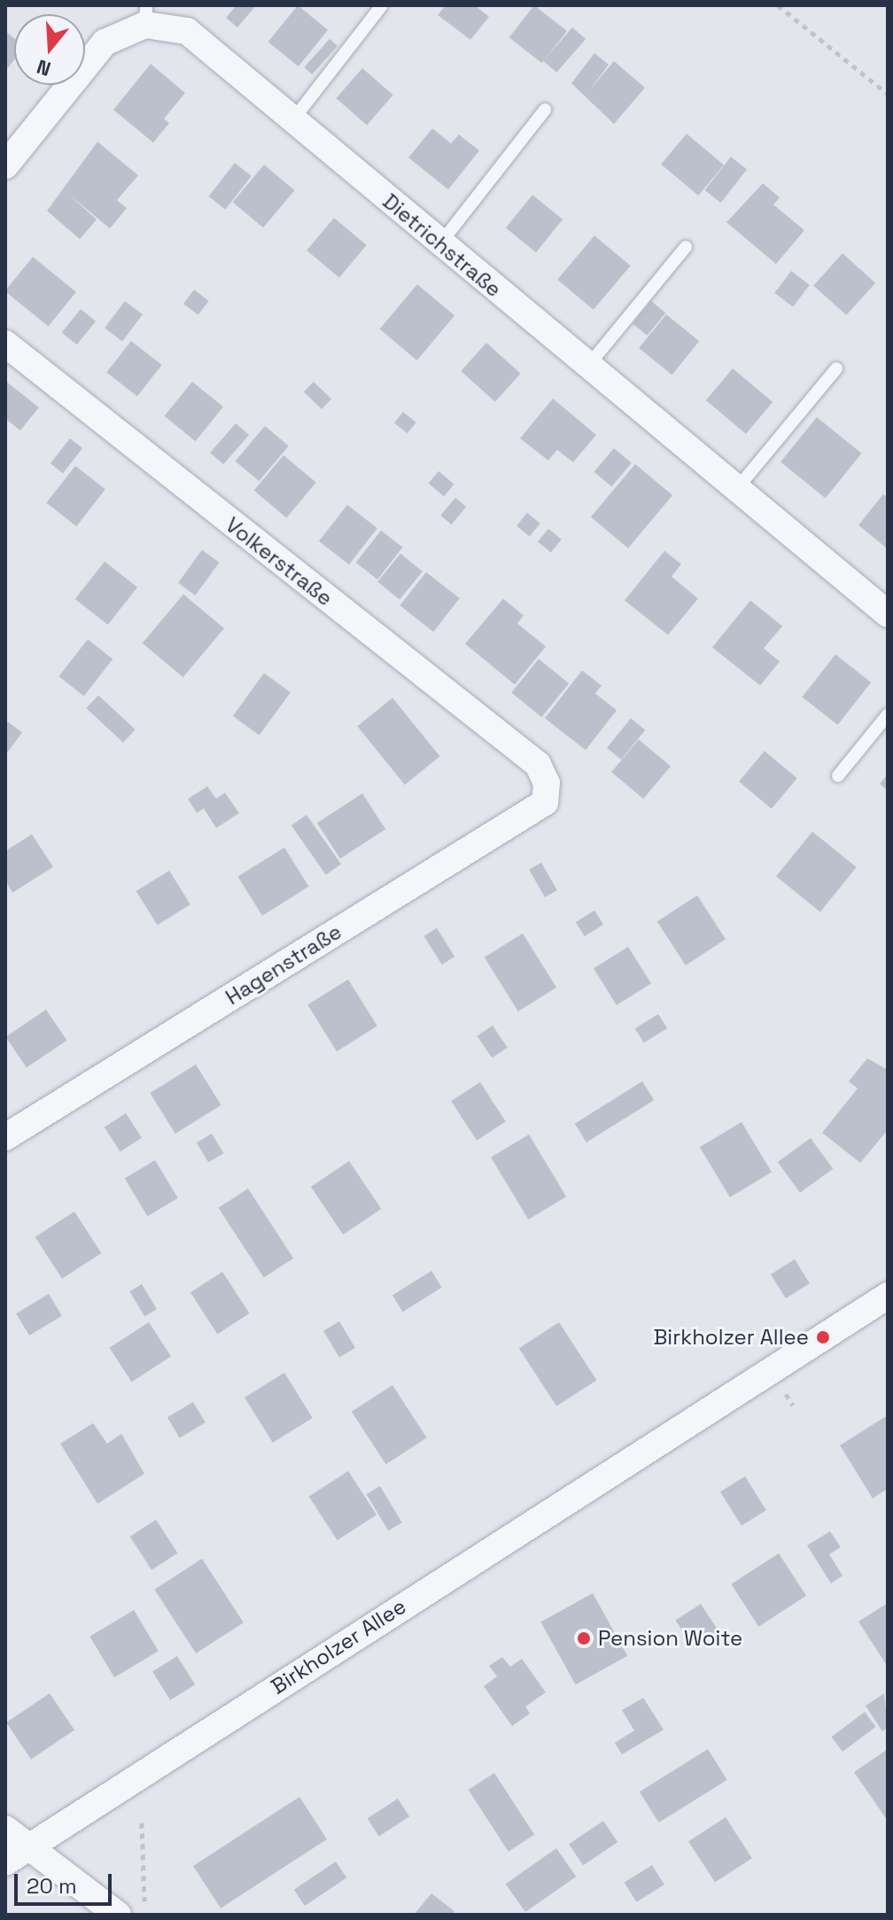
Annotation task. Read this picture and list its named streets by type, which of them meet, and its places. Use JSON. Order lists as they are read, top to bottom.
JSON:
{
  "streets": {
    "street": [
      "Dietrichstraße",
      "Volkerstraße",
      "Hagenstraße",
      "Birkholzer Allee"
    ]
  },
  "crossings": [
    ["Volkerstraße", "Hagenstraße"]
  ],
  "places": ["Birkholzer Allee", "Pension Woite"],
  "scale_bar": "20 m",
  "north": "bottom"
}
